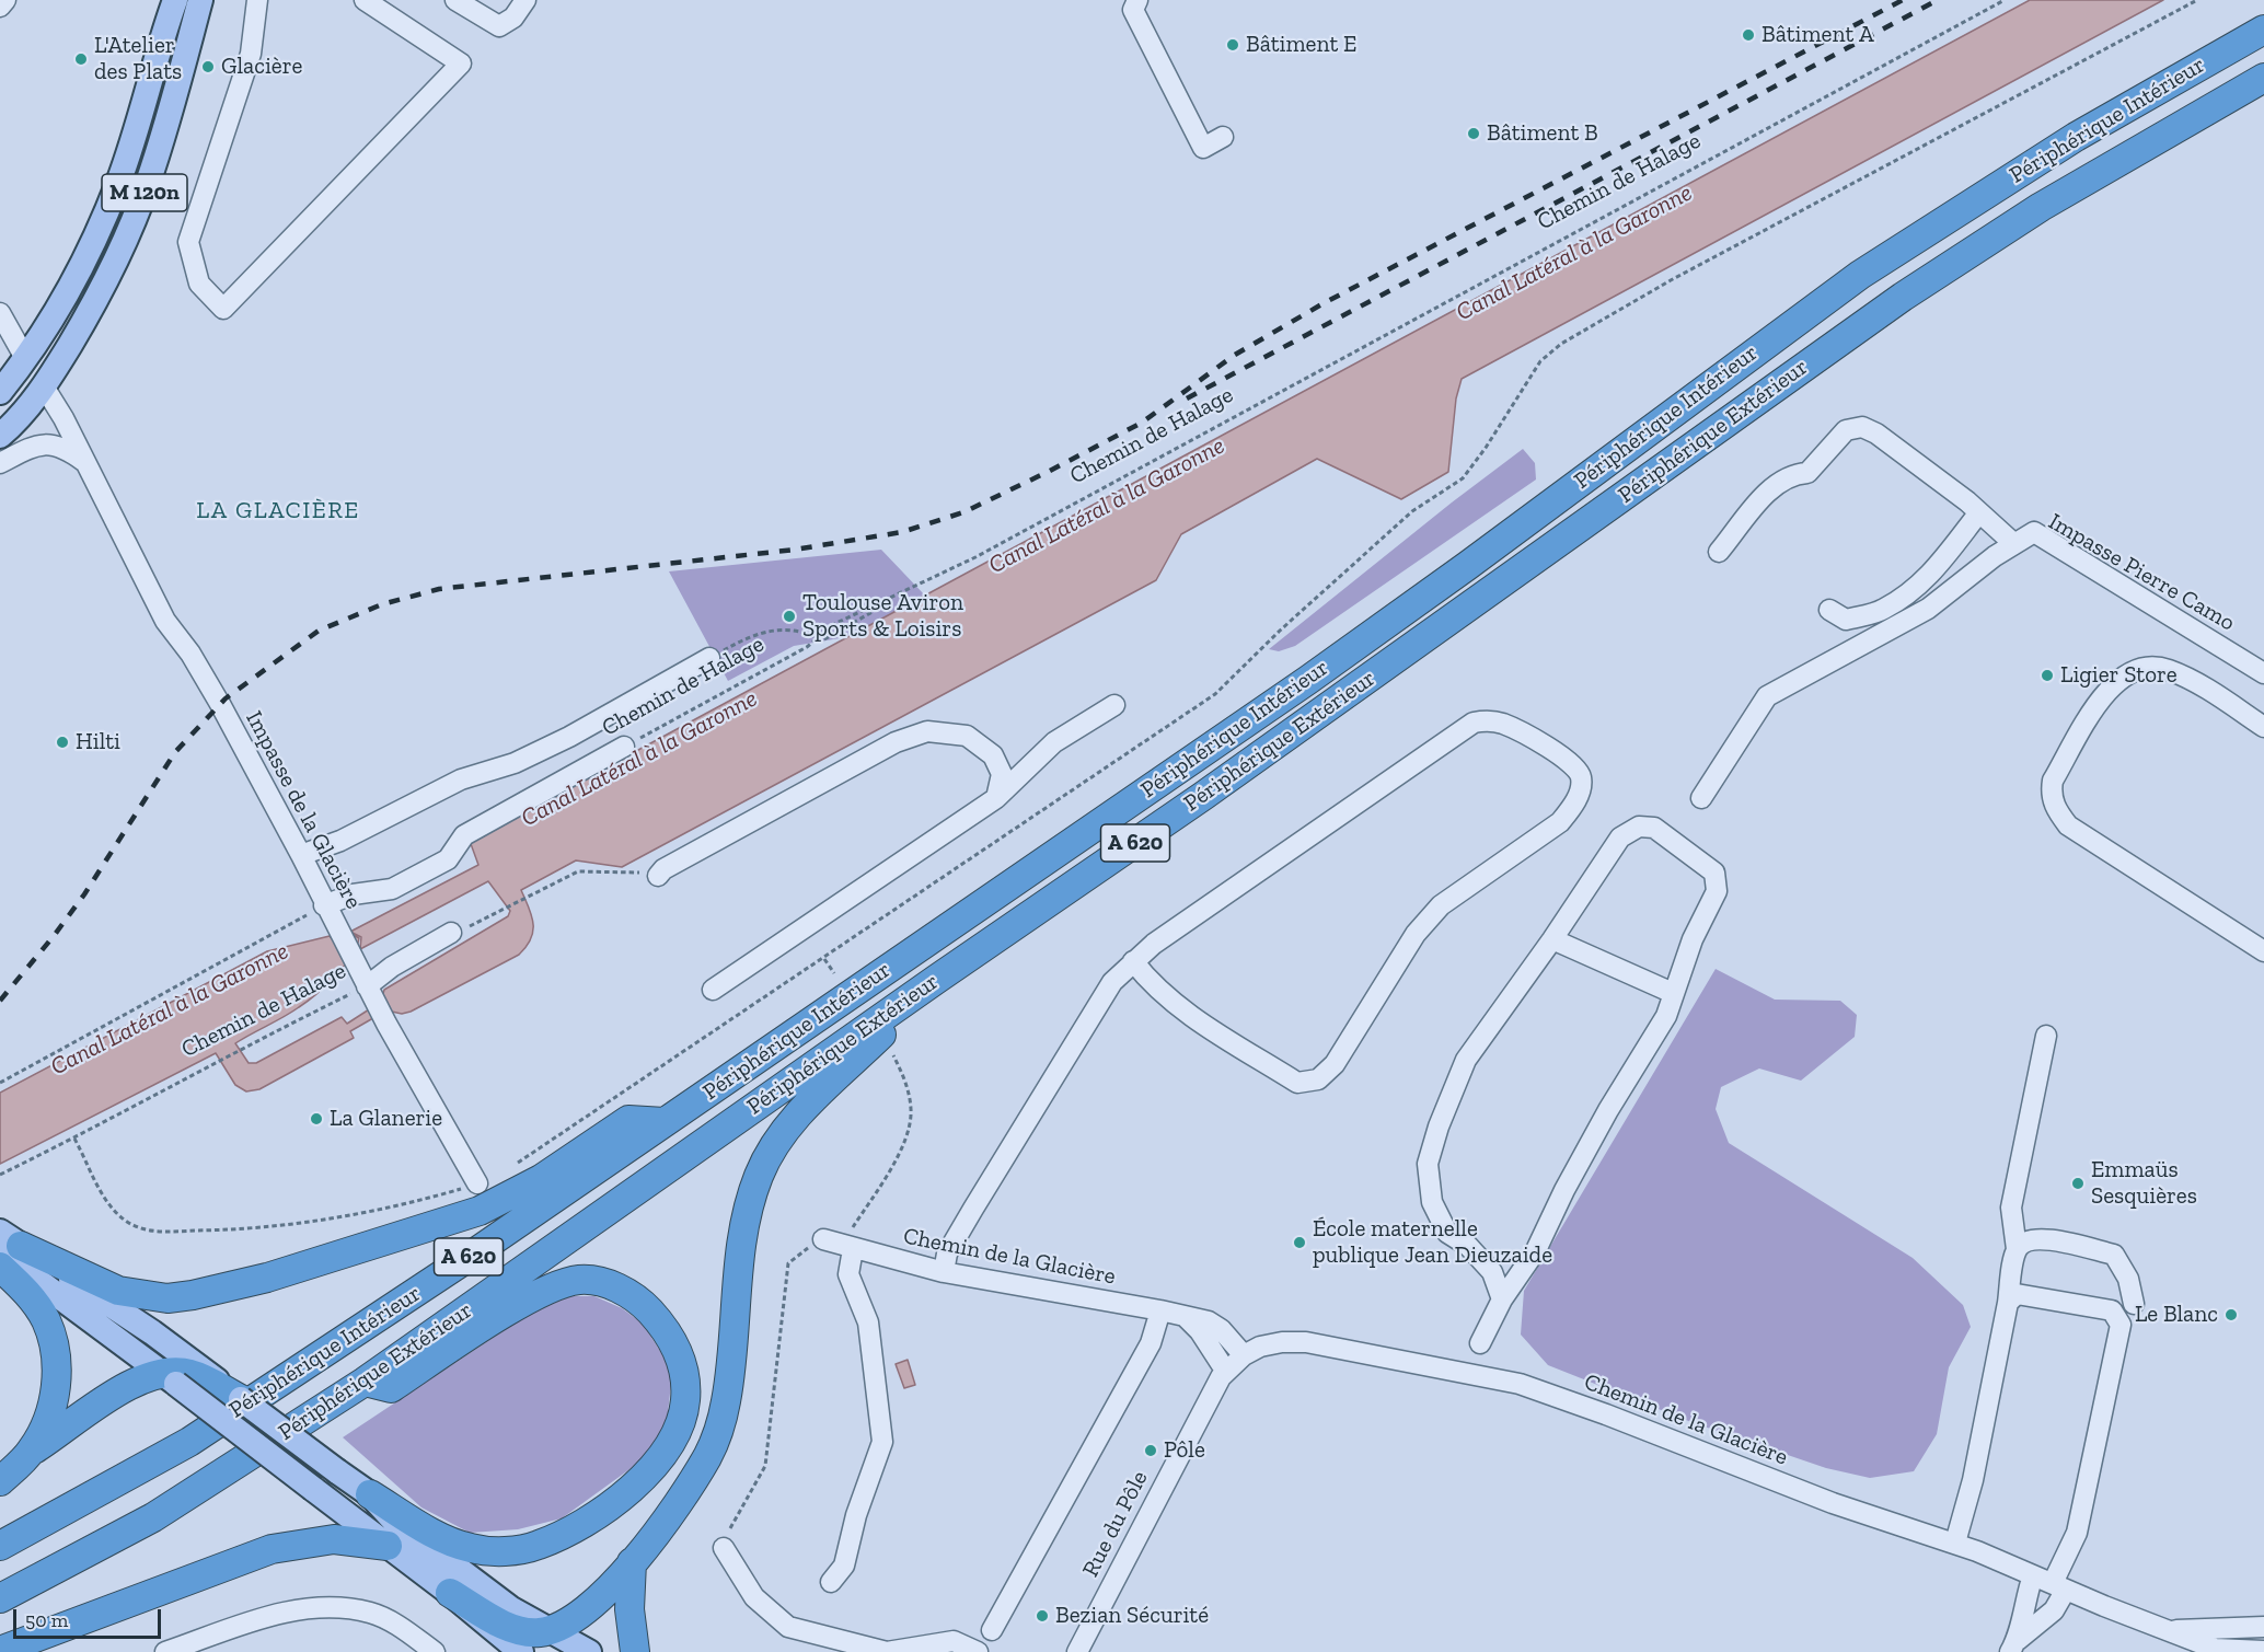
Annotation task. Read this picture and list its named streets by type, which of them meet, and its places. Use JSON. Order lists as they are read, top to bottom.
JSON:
{
  "streets": {
    "highway": ["Périphérique Intérieur", "Périphérique Extérieur", "A 620"],
    "main road": ["M 120n"],
    "street": [
      "Chemin de Halage",
      "Impasse Pierre Camo",
      "Impasse de la Glacière",
      "Chemin de la Glacière",
      "Rue du Pôle"
    ]
  },
  "crossings": [
    ["Chemin de Halage", "Impasse de la Glacière"],
    ["M 120n", "Impasse de la Glacière"],
    ["Chemin de la Glacière", "Rue du Pôle"]
  ],
  "districts": ["LA GLACIÈRE"],
  "water": ["Canal Latéral à la Garonne"],
  "places": [
    "Bâtiment A",
    "Bâtiment E",
    "L'Atelier des Plats",
    "Glacière",
    "Bâtiment B",
    "Toulouse Aviron Sports & Loisirs",
    "Ligier Store",
    "Hilti",
    "La Glanerie",
    "Emmaüs Sesquières",
    "École maternelle publique Jean Dieuzaide",
    "Le Blanc",
    "Pôle",
    "Bezian Sécurité"
  ],
  "scale_bar": "50 m"
}
